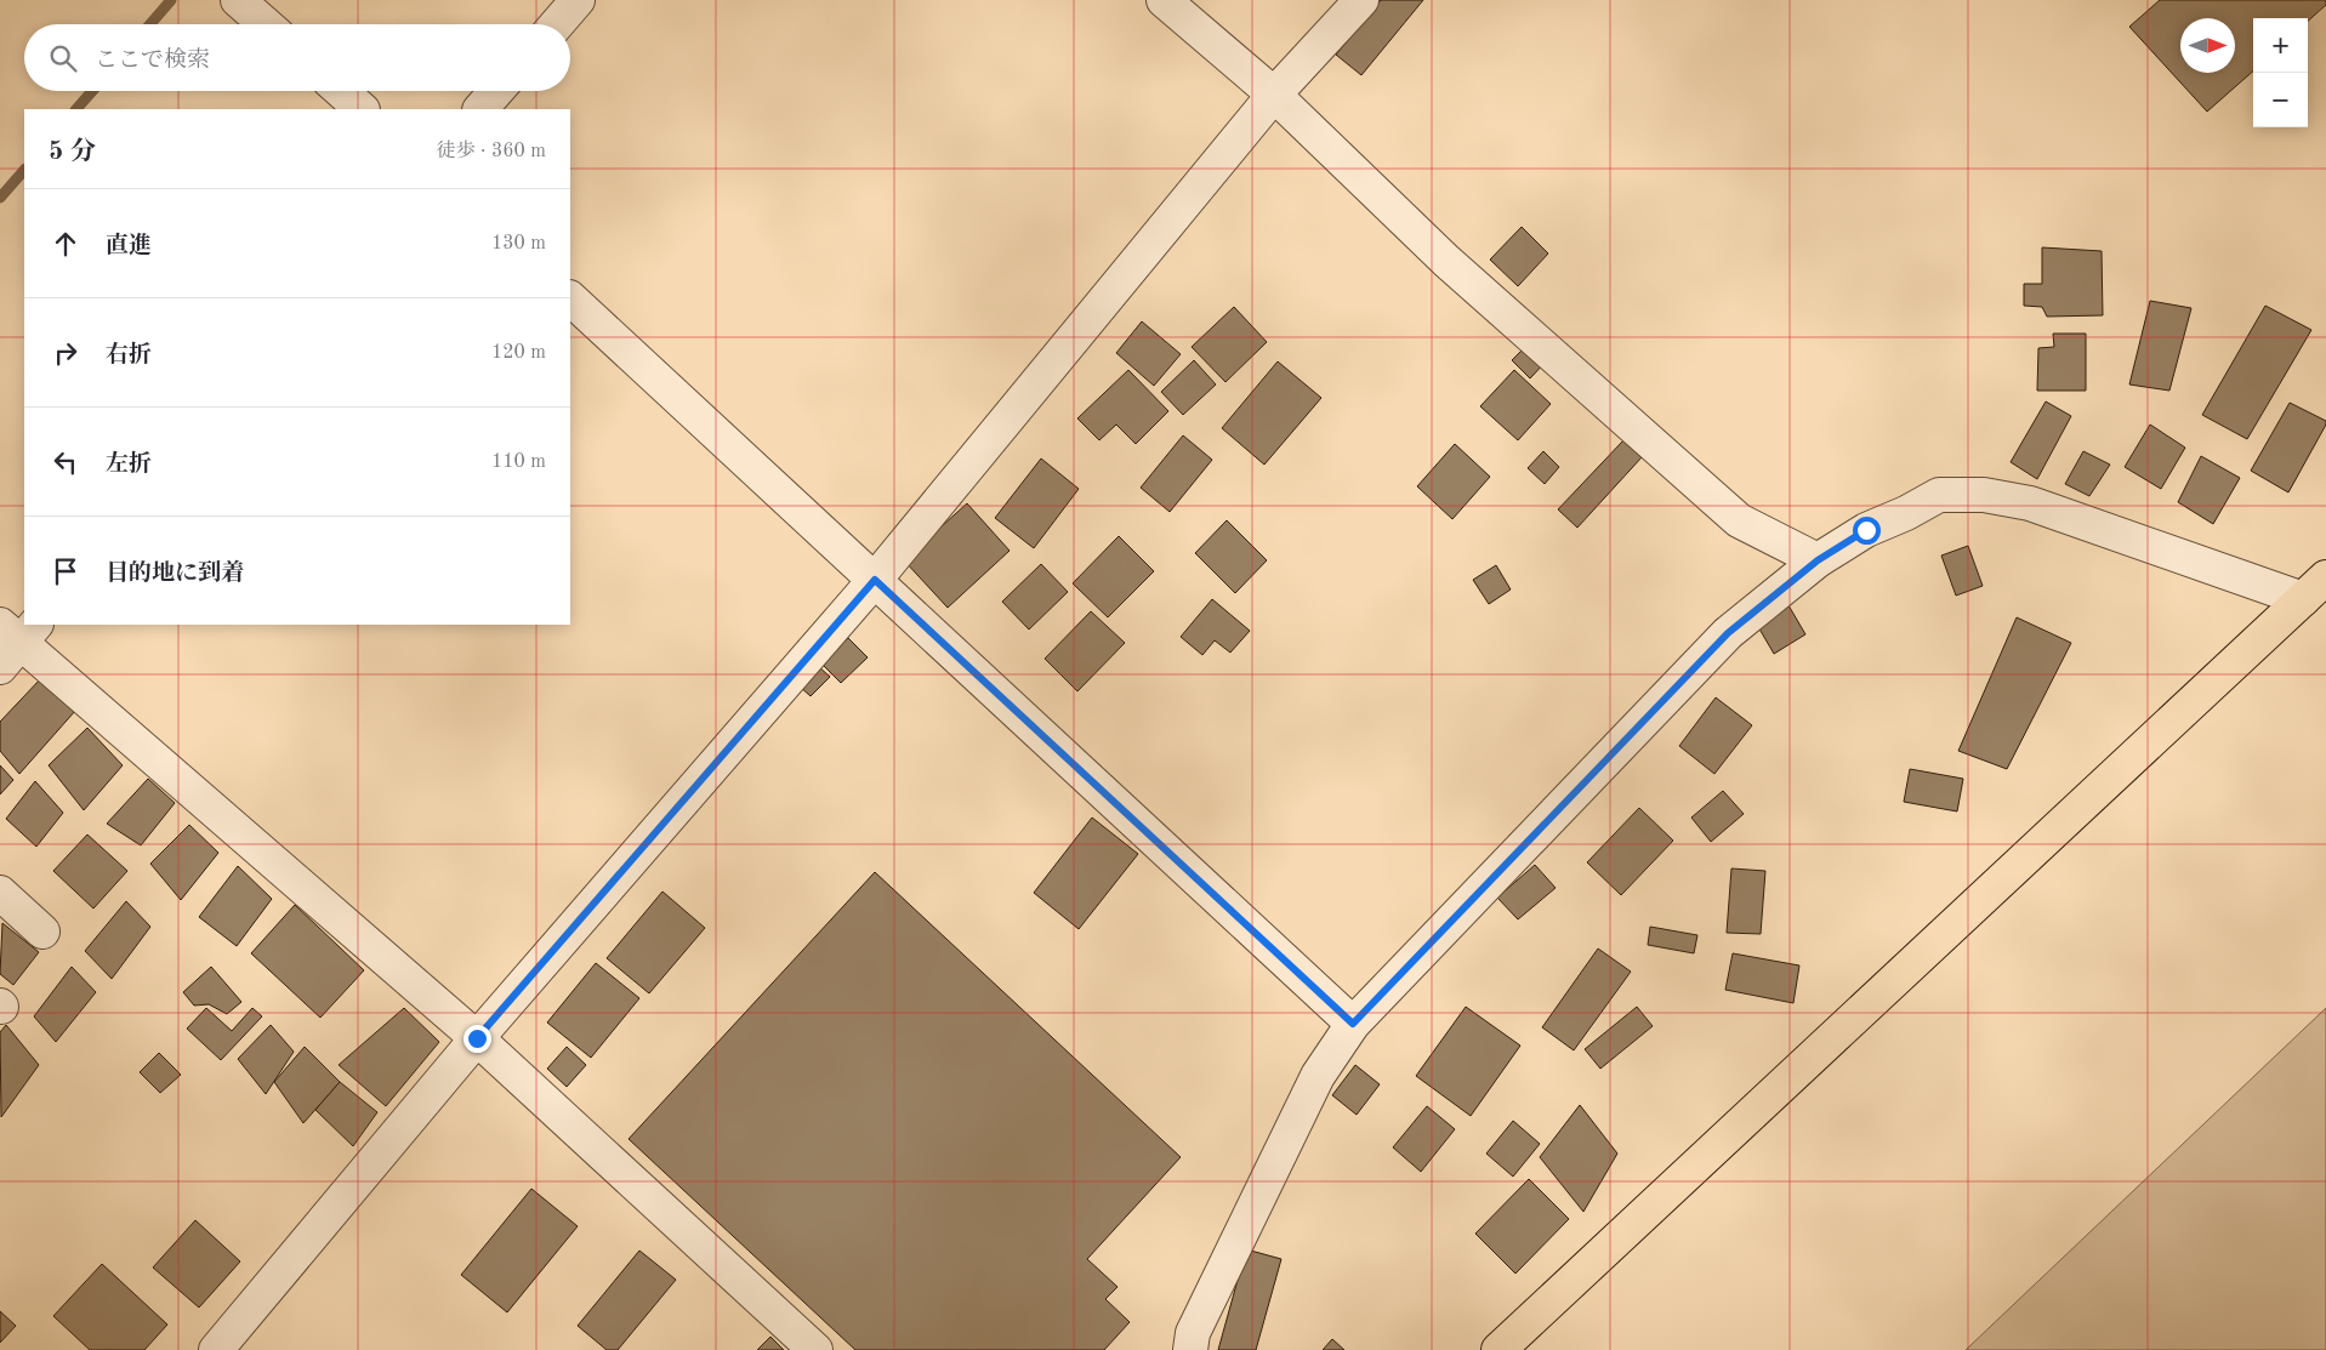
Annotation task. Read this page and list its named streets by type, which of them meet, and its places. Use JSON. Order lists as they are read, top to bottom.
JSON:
{
  "north": "right",
  "page": {
    "map_buttons": ["+", "−"],
    "search": "ここで検索",
    "heading": ["5 分", "徒歩 · 360 m"],
    "list": [
      ["直進", "130 m"],
      ["右折", "120 m"],
      ["左折", "110 m"],
      "目的地に到着"
    ]
  }
}
